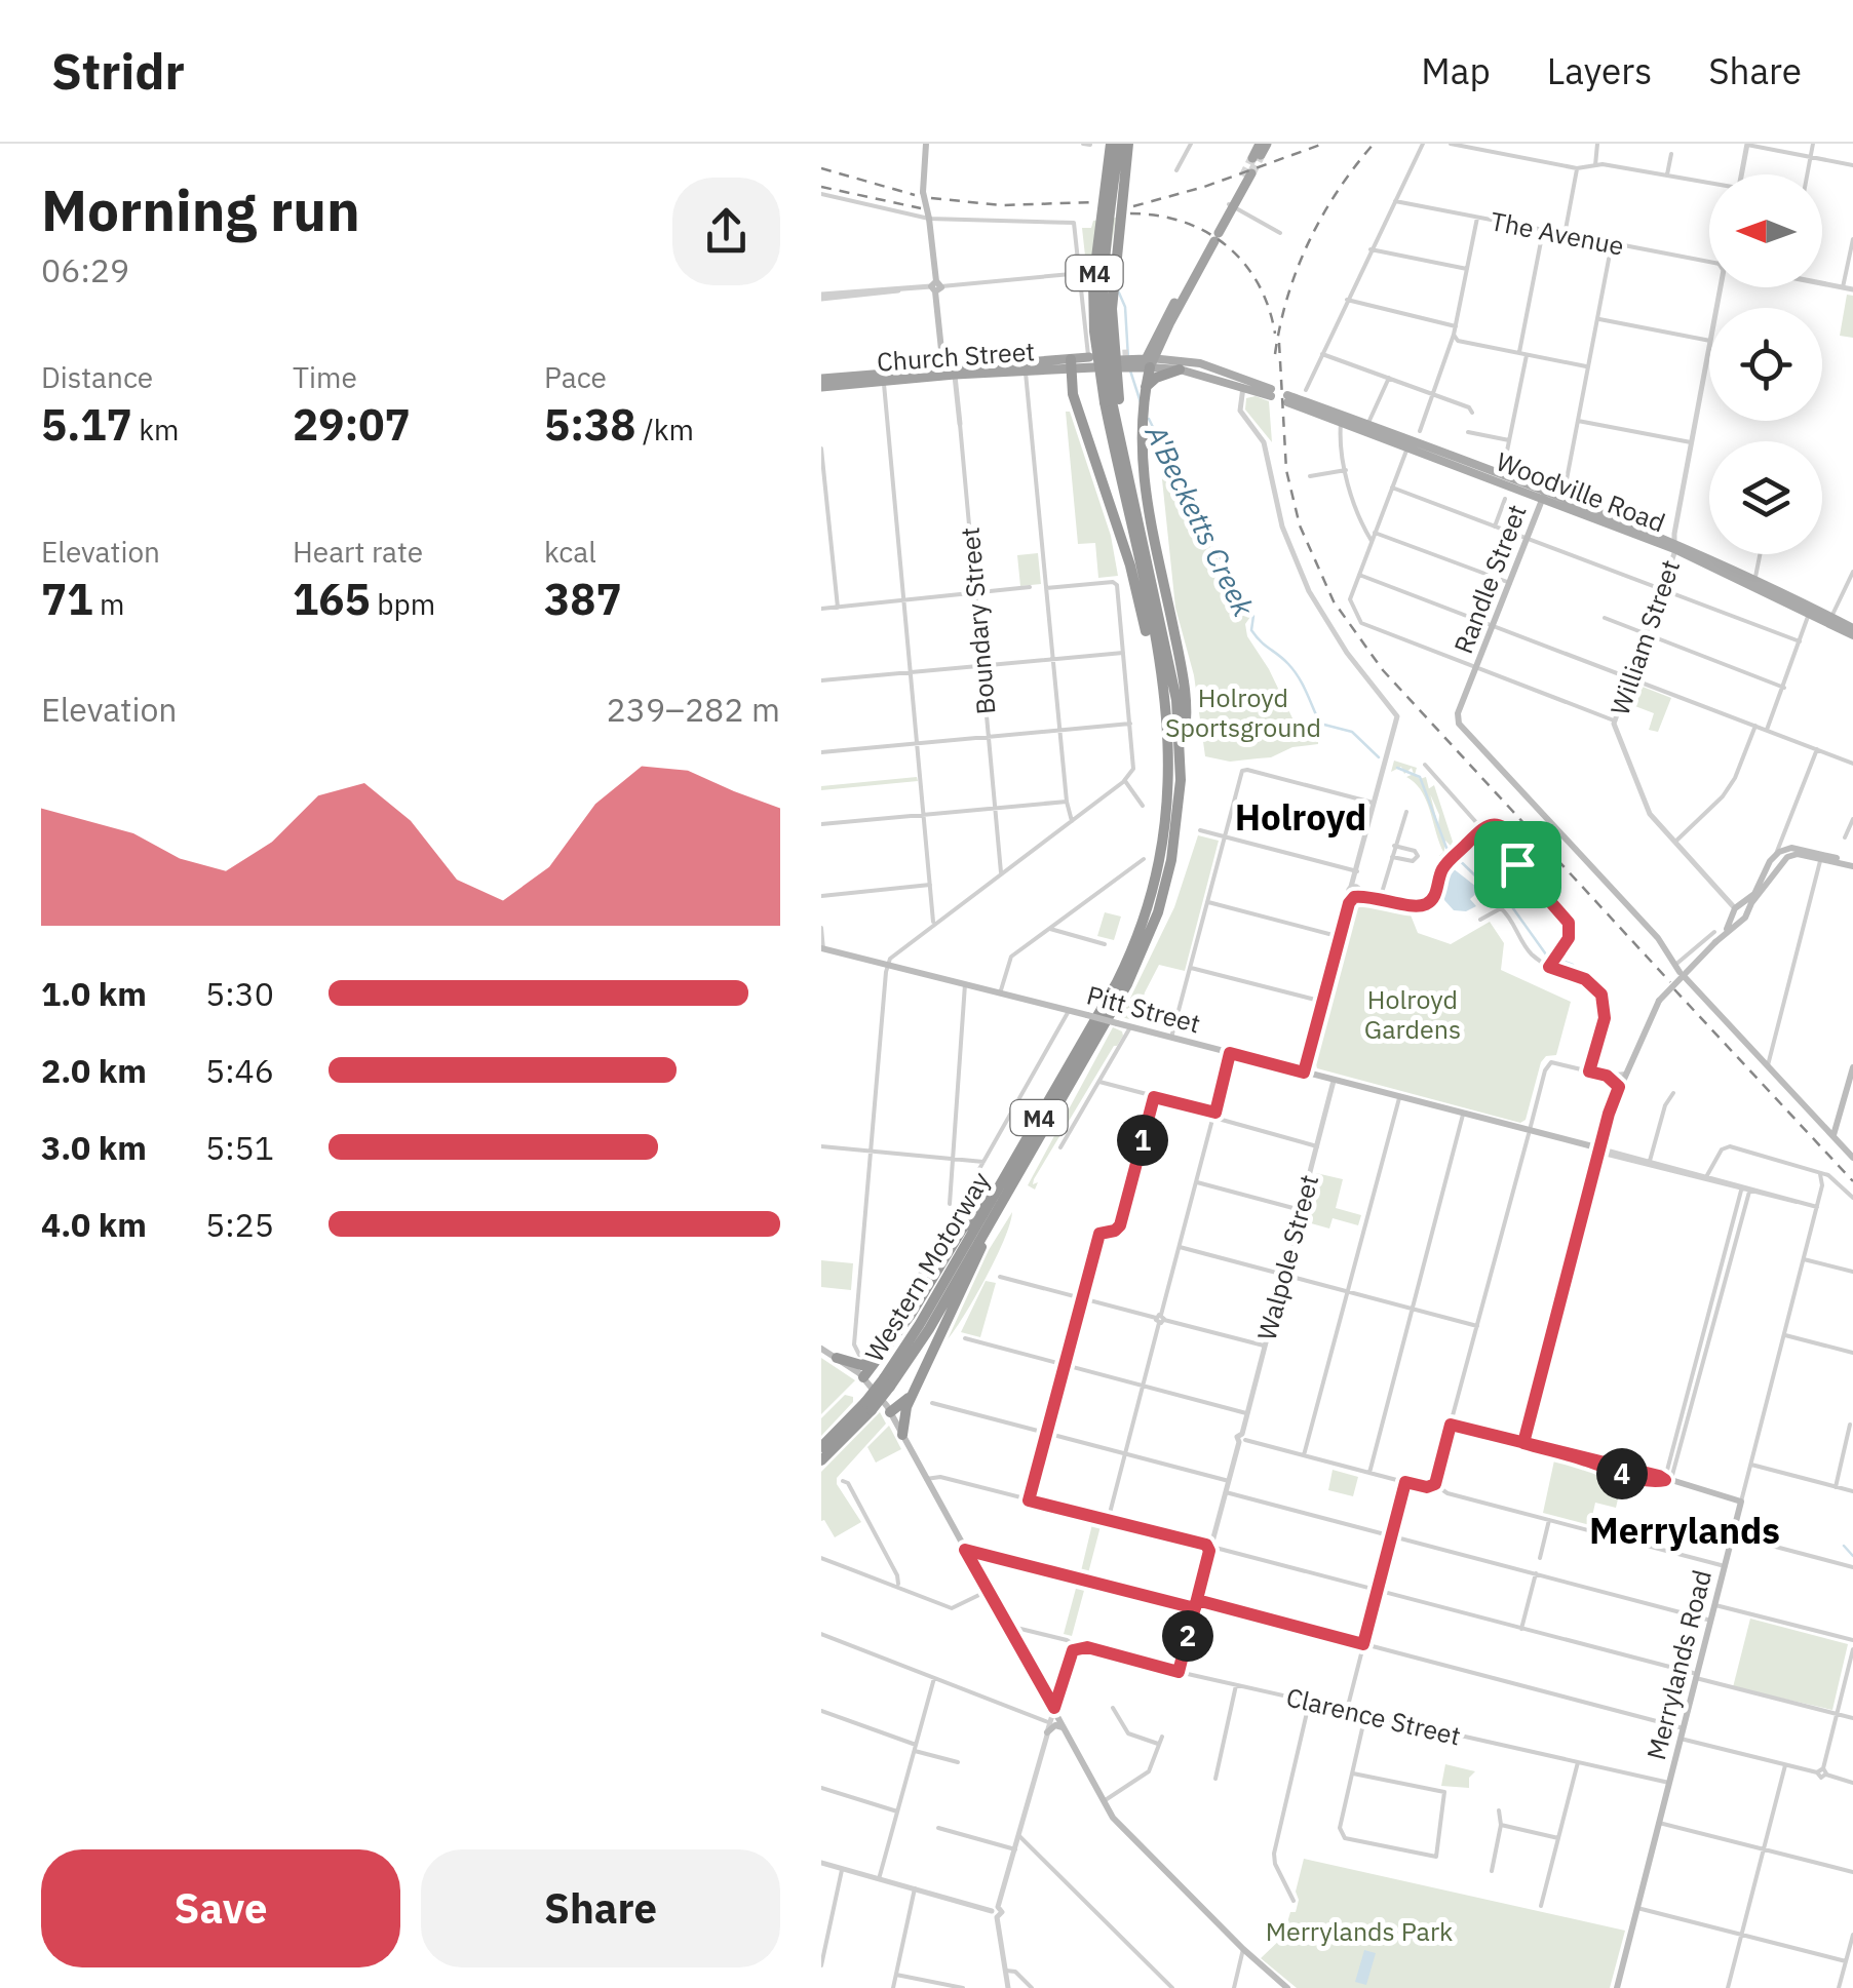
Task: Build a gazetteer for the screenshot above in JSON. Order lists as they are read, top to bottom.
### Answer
{
  "streets": {
    "highway": ["M4", "Church Street", "Western Motorway"],
    "main road": [
      "Woodville Road",
      "Randle Street",
      "Pitt Street",
      "Merrylands Road"
    ],
    "street": [
      "The Avenue",
      "Boundary Street",
      "William Street",
      "Walpole Street",
      "Clarence Street"
    ]
  },
  "crossings": [
    ["M4", "Western Motorway"],
    ["Church Street", "Boundary Street"],
    ["Woodville Road", "Randle Street"],
    ["Woodville Road", "William Street"],
    ["Pitt Street", "Walpole Street"],
    ["Pitt Street", "Merrylands Road"],
    ["Walpole Street", "Clarence Street"],
    ["Merrylands Road", "Clarence Street"]
  ],
  "districts": ["Holroyd", "Merrylands"],
  "water": ["A'Becketts Creek"],
  "parks": ["Holroyd Sportsground", "Holroyd Gardens", "Merrylands Park"],
  "north": "left",
  "page": {
    "header": "Stridr",
    "nav": ["Map", "Layers", "Share"],
    "heading": ["Morning run", "06:29"],
    "stats": [
      ["Distance", "5.17 km"],
      ["Time", "29:07"],
      ["Pace", "5:38 /km"],
      ["Elevation", "71 m"],
      ["Heart rate", "165 bpm"],
      ["kcal", "387"]
    ],
    "chart": ["Elevation", "239–282 m"],
    "list": [
      {
        "name": "1.0 km",
        "note": "5:30"
      },
      {
        "name": "2.0 km",
        "note": "5:46"
      },
      {
        "name": "3.0 km",
        "note": "5:51"
      },
      {
        "name": "4.0 km",
        "note": "5:25"
      }
    ],
    "pins": ["1", "4", "2"],
    "buttons": ["Save", "Share"]
  }
}
